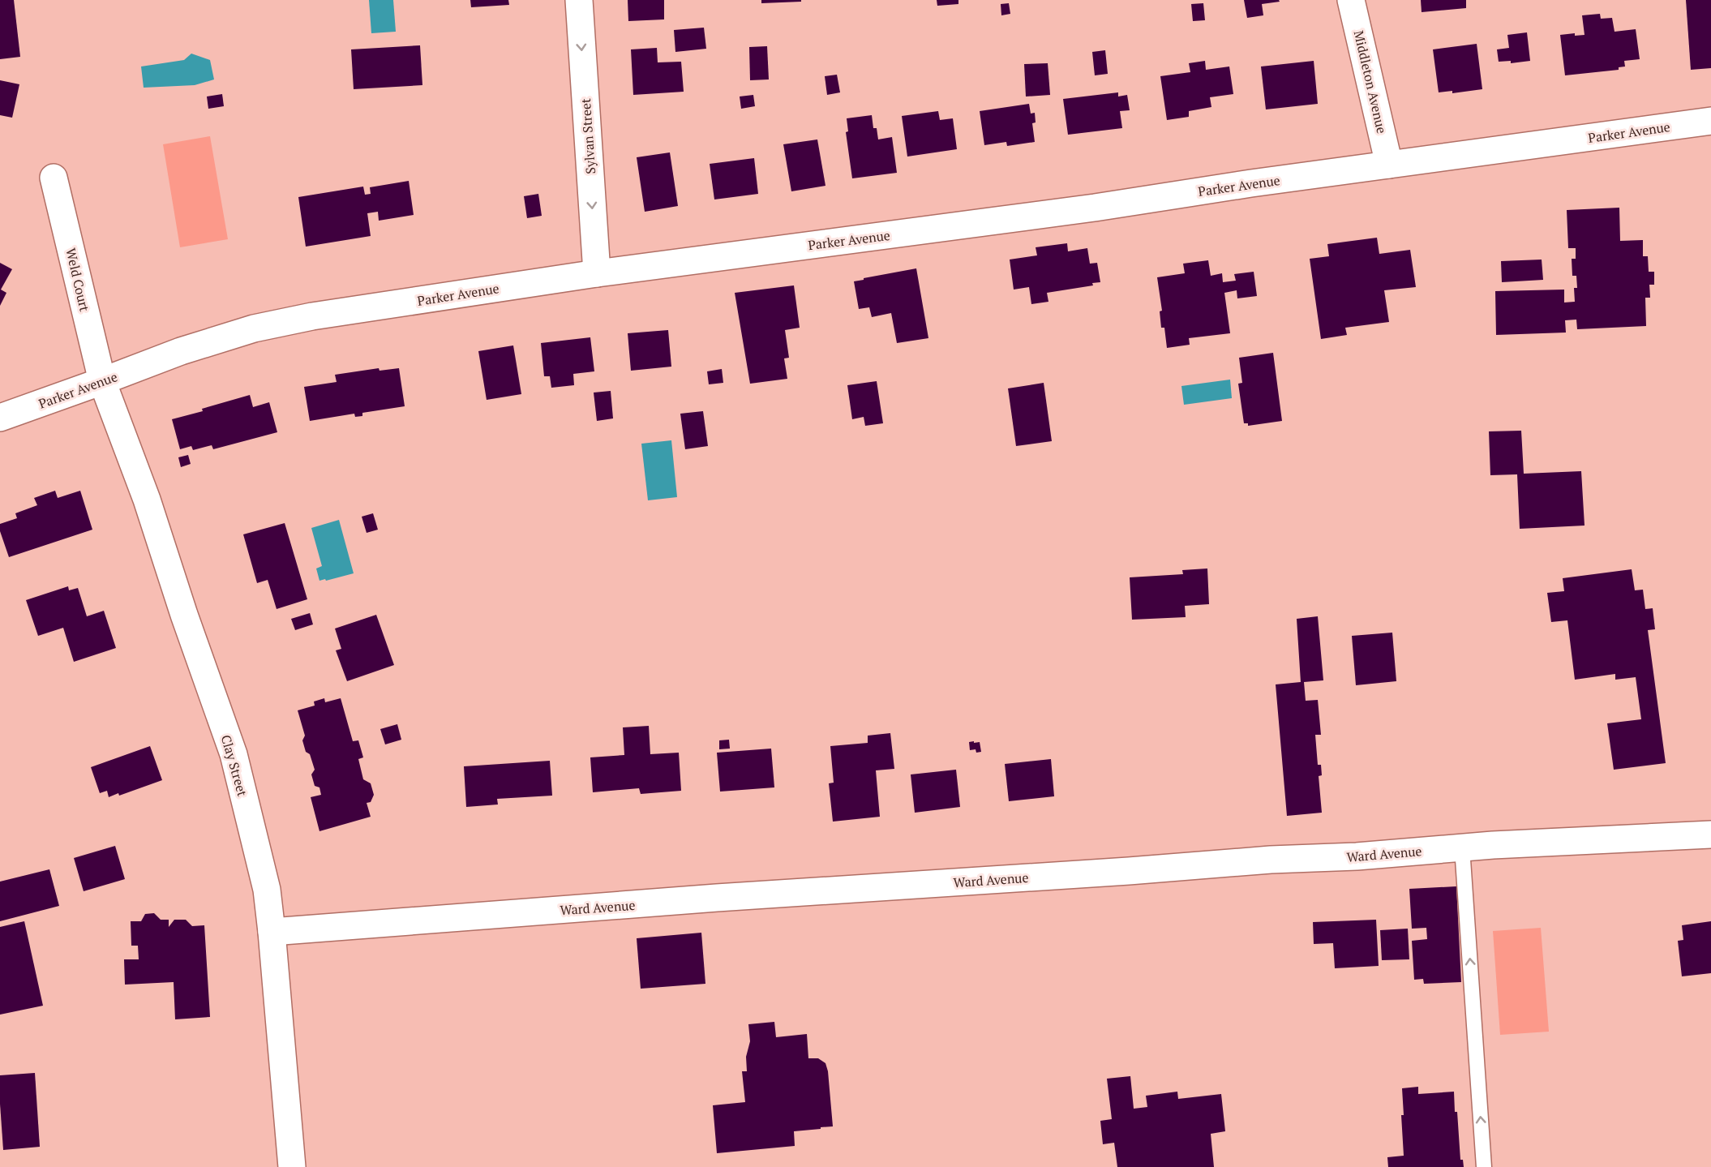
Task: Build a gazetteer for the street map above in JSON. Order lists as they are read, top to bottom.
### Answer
{
  "streets": {
    "street": [
      "Middleton Avenue",
      "Parker Avenue",
      "Sylvan Street",
      "Weld Court",
      "Clay Street",
      "Ward Avenue"
    ]
  },
  "crossings": [
    ["Middleton Avenue", "Parker Avenue"],
    ["Parker Avenue", "Sylvan Street"],
    ["Parker Avenue", "Weld Court"],
    ["Parker Avenue", "Clay Street"],
    ["Weld Court", "Clay Street"],
    ["Clay Street", "Ward Avenue"]
  ],
  "one_way": ["Sylvan Street"]
}
